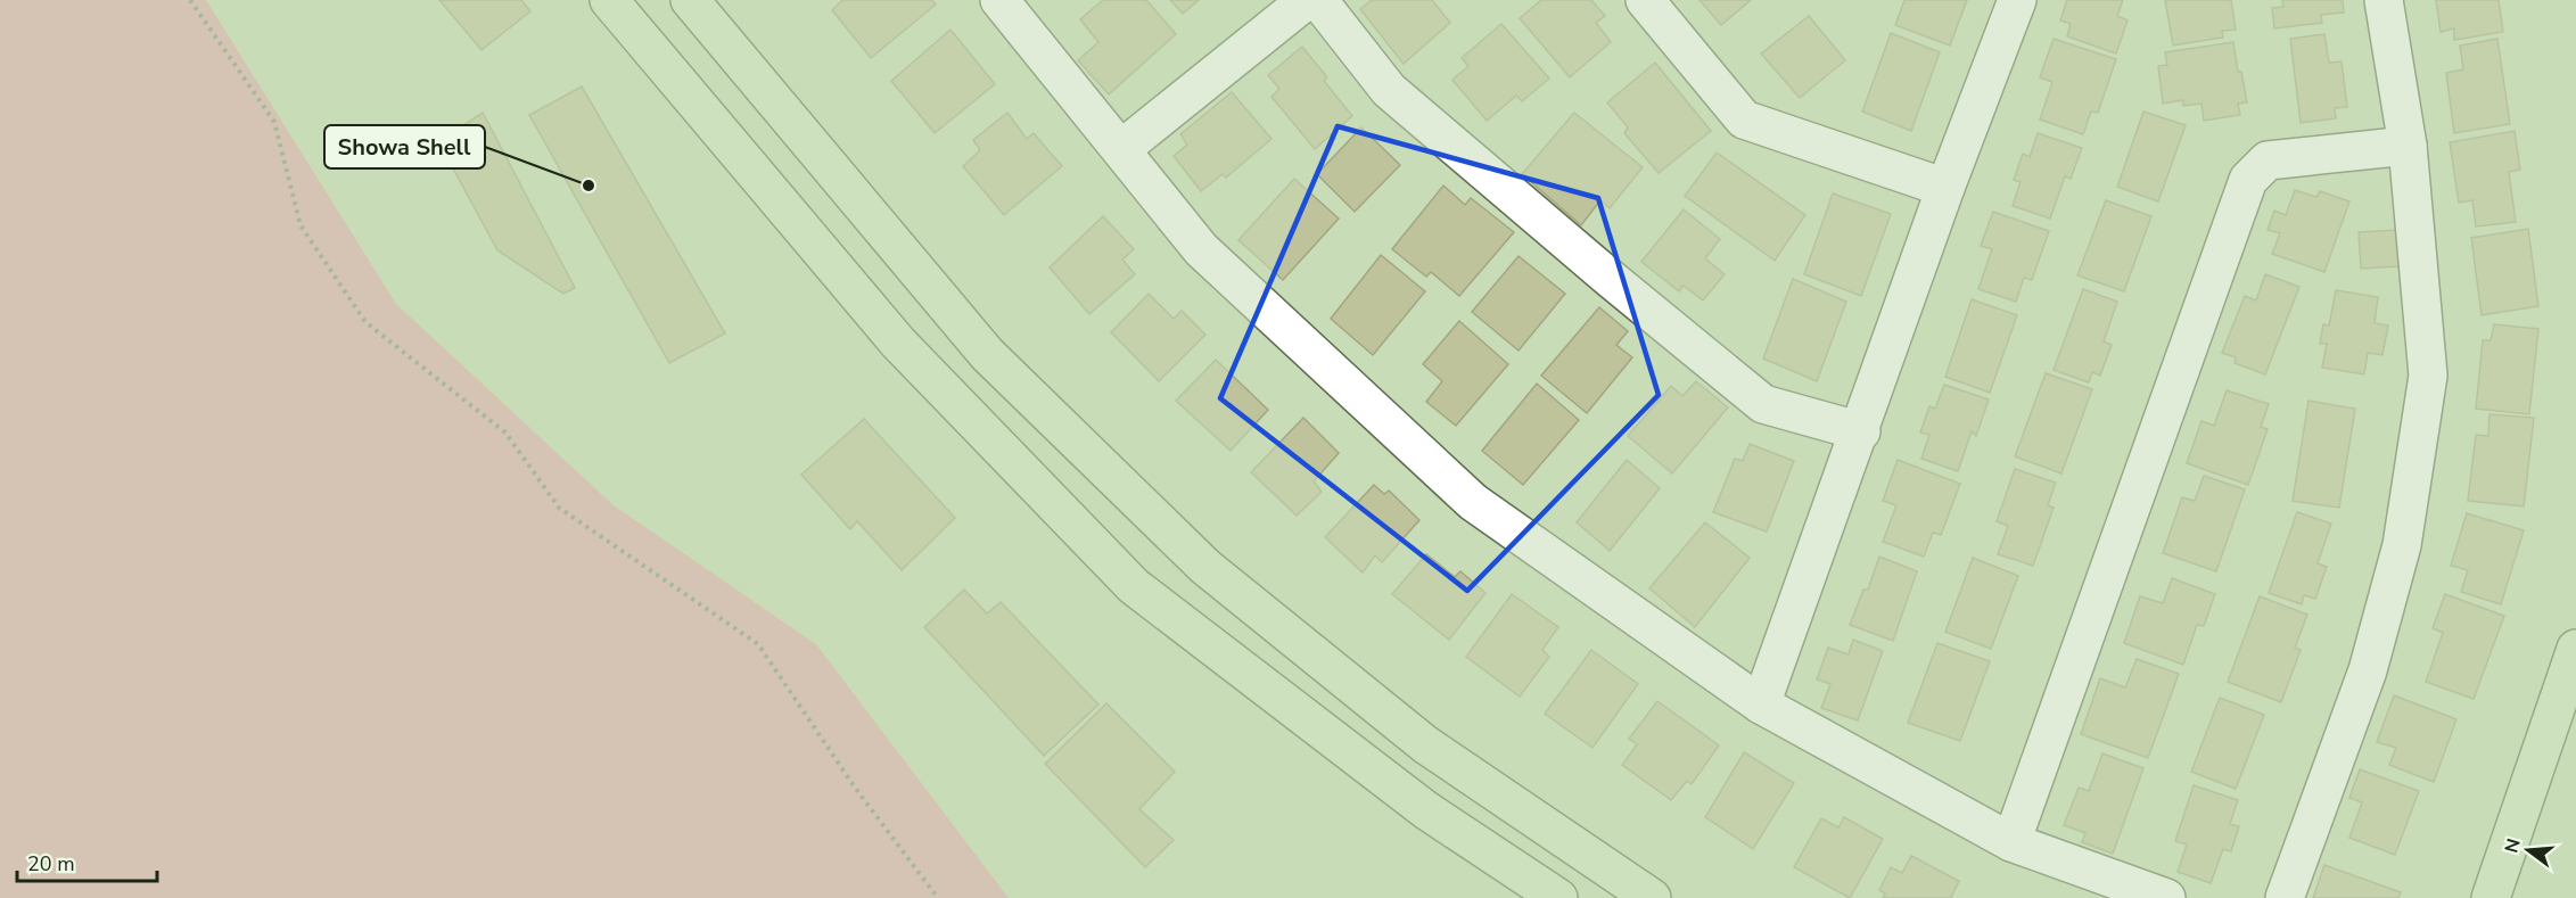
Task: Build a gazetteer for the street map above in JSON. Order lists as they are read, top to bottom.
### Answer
{
  "places": ["Showa Shell"],
  "scale_bar": "20 m",
  "north": "left"
}
